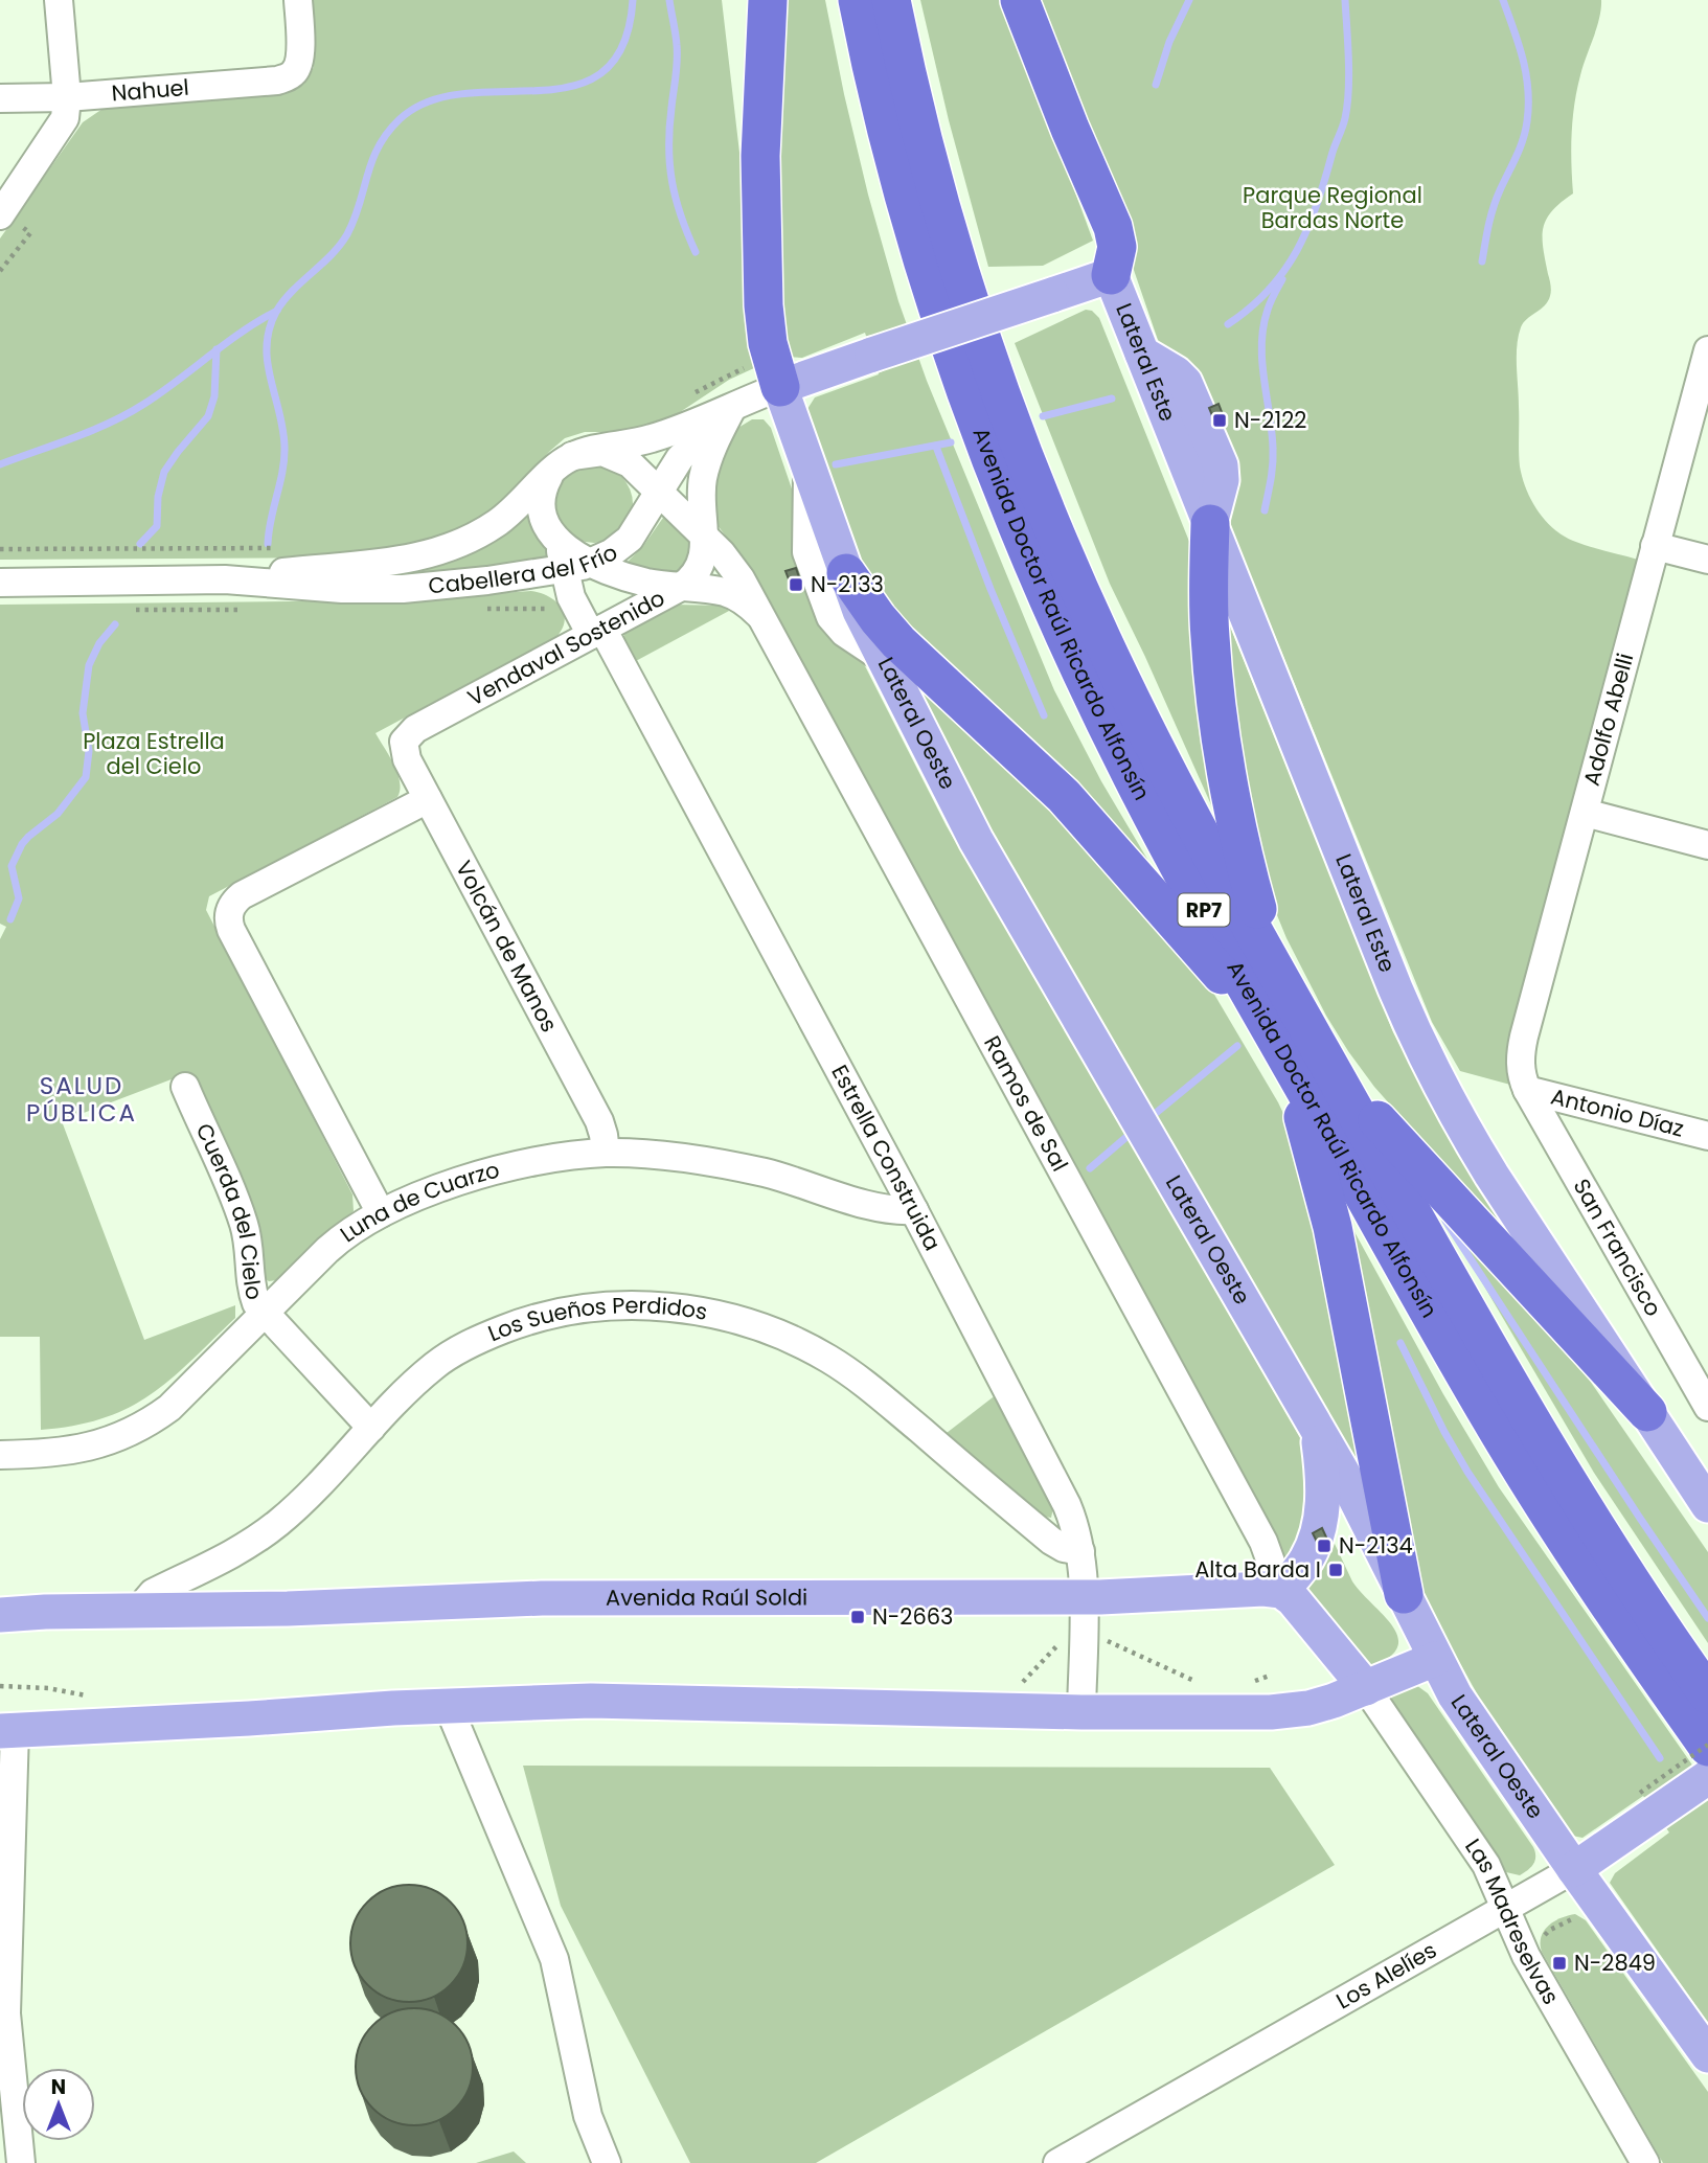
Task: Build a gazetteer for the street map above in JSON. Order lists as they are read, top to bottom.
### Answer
{
  "streets": {
    "highway": ["Avenida Doctor Raúl Ricardo Alfonsín", "RP7"],
    "main road": [
      "Lateral Este",
      "Cabellera del Frío",
      "Lateral Oeste",
      "Avenida Raúl Soldi",
      "Los Alelíes"
    ],
    "street": [
      "Nahuel",
      "Vendaval Sostenido",
      "Adolfo Abelli",
      "Volcán de Manos",
      "Ramos de Sal",
      "Antonio Díaz",
      "Estrella Construida",
      "Luna de Cuarzo",
      "Cuerda del Cielo",
      "San Francisco",
      "Los Sueños Perdidos",
      "Las Madreselvas"
    ]
  },
  "crossings": [
    ["Lateral Este", "Cabellera del Frío"],
    ["Cabellera del Frío", "Vendaval Sostenido"],
    ["Cabellera del Frío", "Lateral Oeste"],
    ["Cabellera del Frío", "Ramos de Sal"],
    ["Cabellera del Frío", "Estrella Construida"],
    ["Vendaval Sostenido", "Lateral Oeste"],
    ["Vendaval Sostenido", "Volcán de Manos"],
    ["Vendaval Sostenido", "Ramos de Sal"],
    ["Vendaval Sostenido", "Estrella Construida"],
    ["Adolfo Abelli", "Antonio Díaz"],
    ["Adolfo Abelli", "San Francisco"],
    ["Lateral Oeste", "Los Alelíes"],
    ["Volcán de Manos", "Luna de Cuarzo"],
    ["Ramos de Sal", "Estrella Construida"],
    ["Ramos de Sal", "Avenida Raúl Soldi"],
    ["Antonio Díaz", "San Francisco"],
    ["Estrella Construida", "Luna de Cuarzo"],
    ["Estrella Construida", "Los Sueños Perdidos"],
    ["Estrella Construida", "Avenida Raúl Soldi"],
    ["Luna de Cuarzo", "Cuerda del Cielo"],
    ["Cuerda del Cielo", "Los Sueños Perdidos"],
    ["Los Sueños Perdidos", "Avenida Raúl Soldi"],
    ["Las Madreselvas", "Los Alelíes"]
  ],
  "districts": ["SALUD PÚBLICA"],
  "parks": ["Parque Regional Bardas Norte", "Plaza Estrella del Cielo"],
  "places": {
    "transit": [
      "N-2122",
      "N-2133",
      "N-2134",
      "Alta Barda I",
      "N-2663",
      "N-2849"
    ]
  },
  "north": "top"
}
